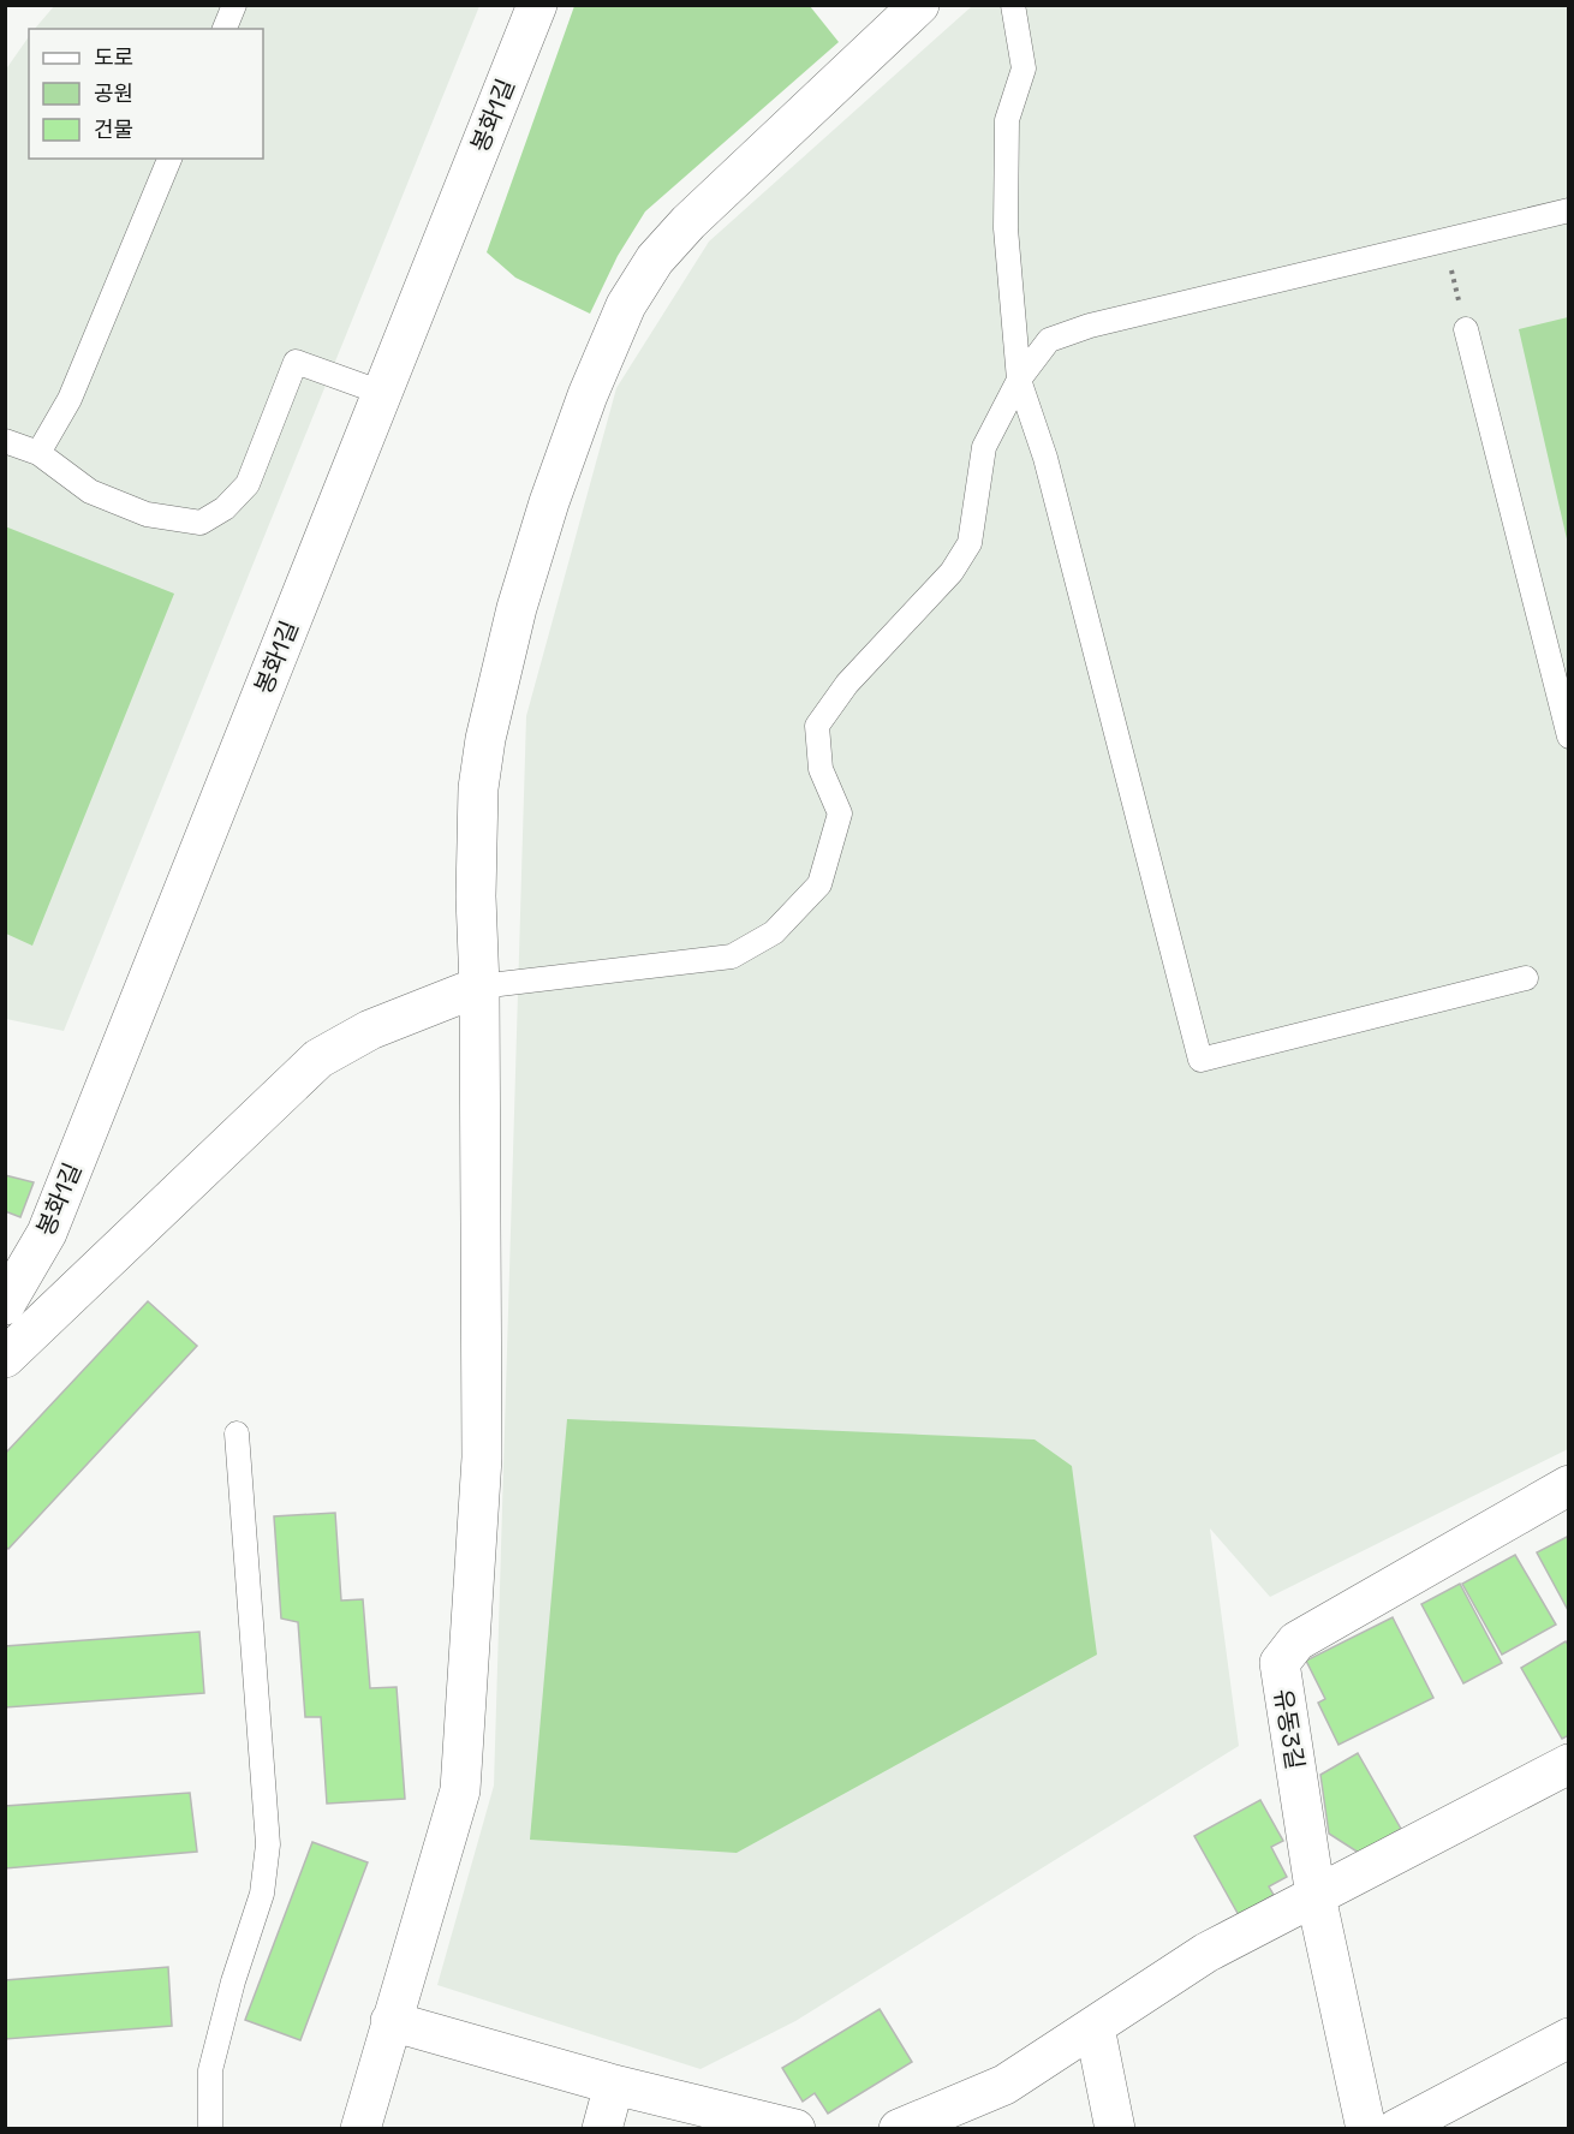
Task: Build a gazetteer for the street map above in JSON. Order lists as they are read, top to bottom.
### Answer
{
  "streets": {
    "street": ["봉화1길", "유동3길"]
  },
  "legend": ["도로", "공원", "건물"]
}
